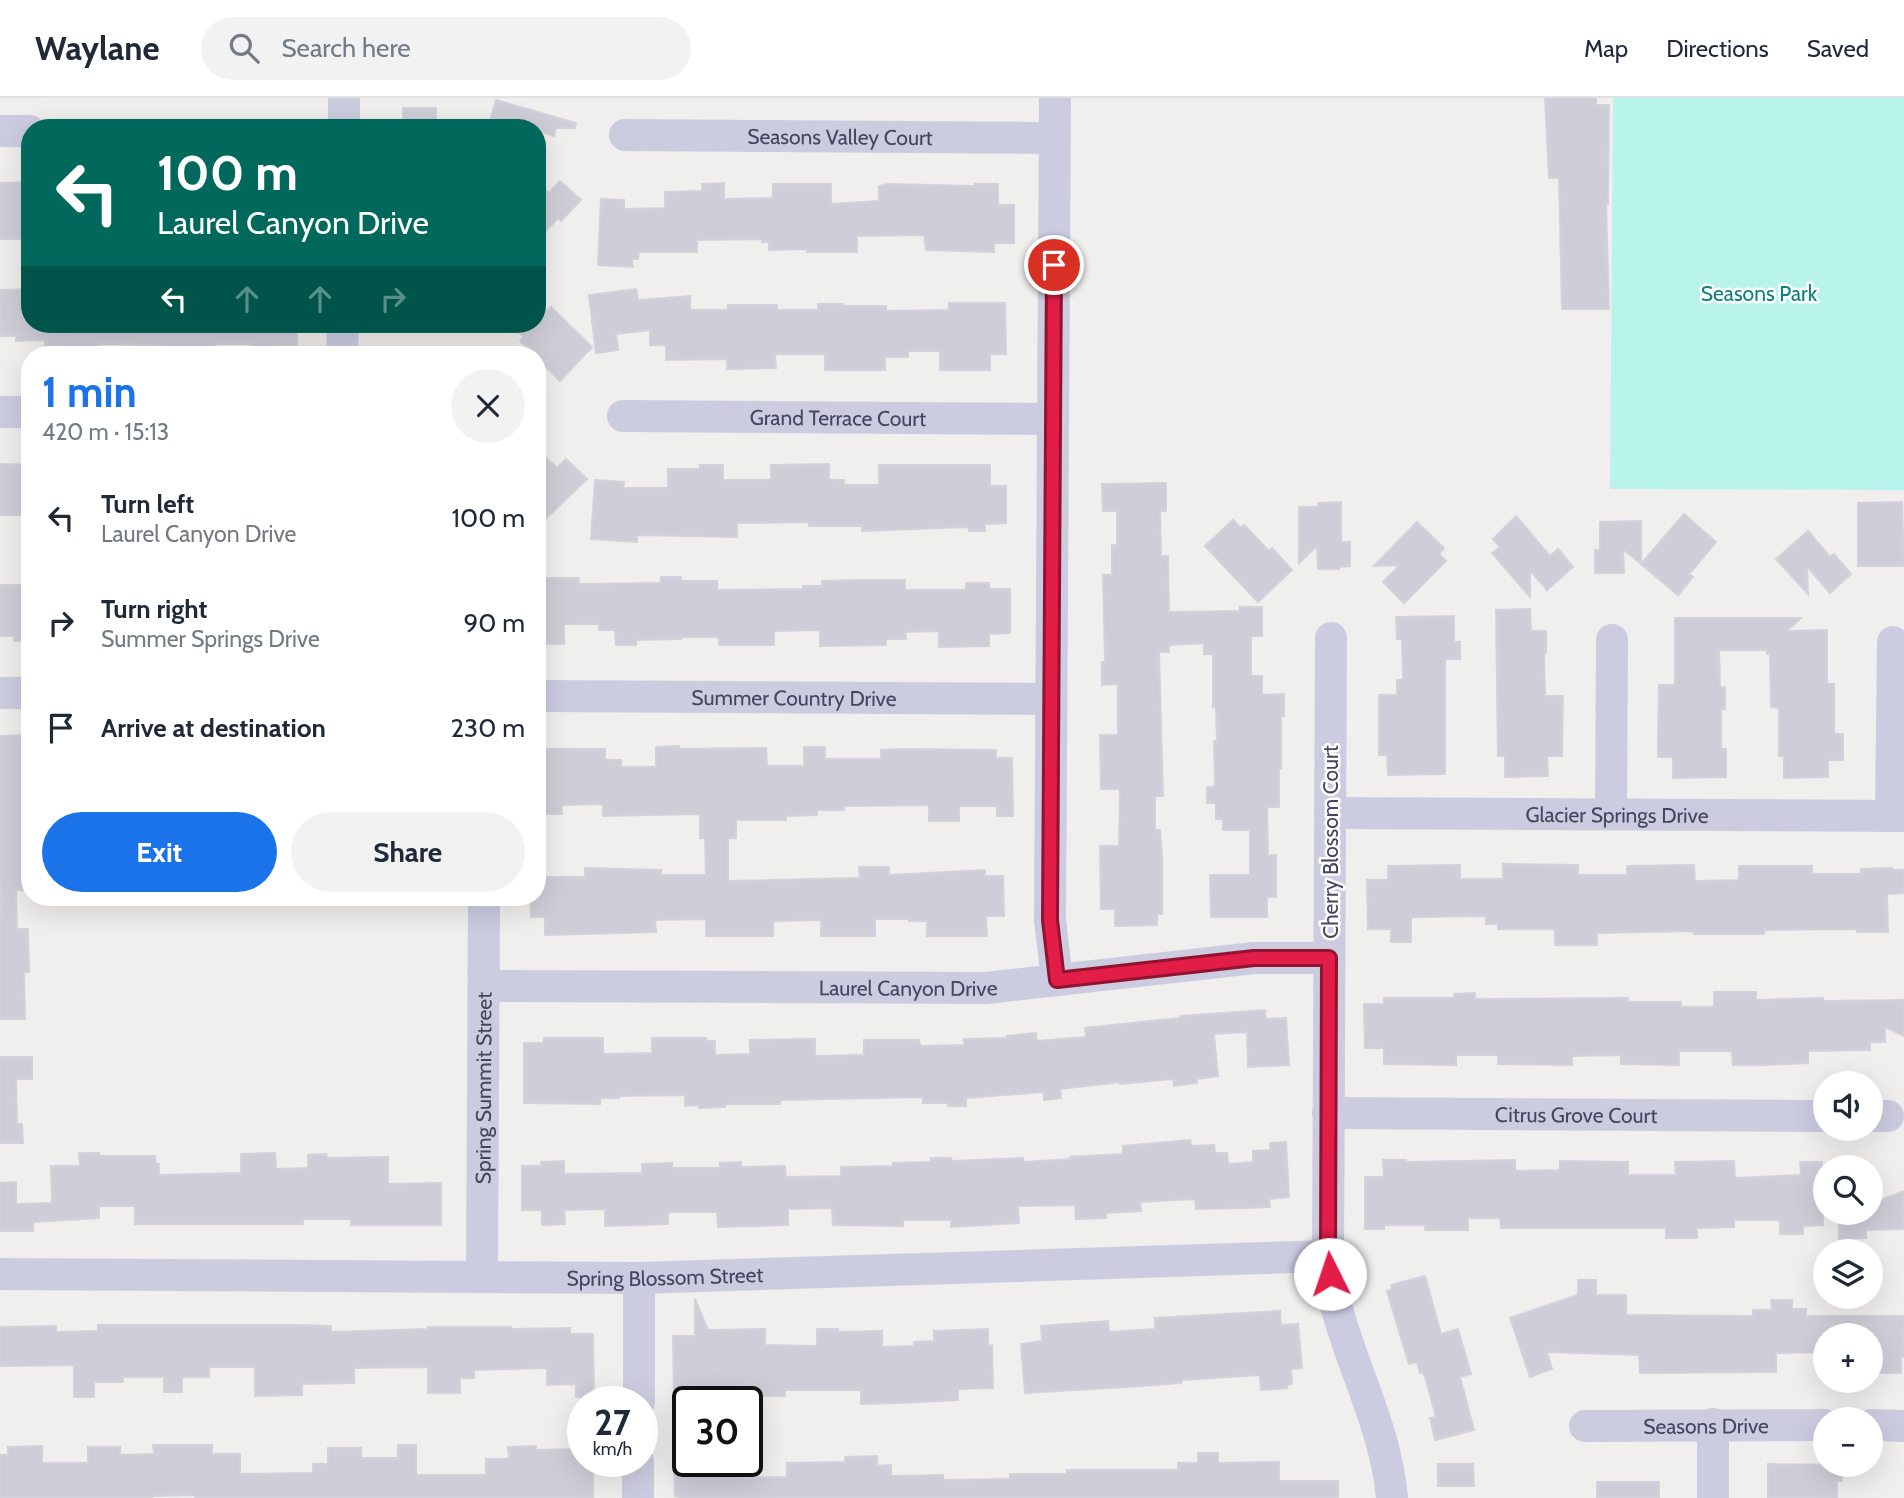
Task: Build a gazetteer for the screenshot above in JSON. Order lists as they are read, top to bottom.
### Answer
{
  "streets": {
    "street": [
      "Seasons Valley Court",
      "Grand Terrace Court",
      "Summer Country Drive",
      "Glacier Springs Drive",
      "Cherry Blossom Court",
      "Laurel Canyon Drive",
      "Spring Summit Street",
      "Citrus Grove Court",
      "Spring Blossom Street",
      "Seasons Drive"
    ]
  },
  "crossings": [
    ["Glacier Springs Drive", "Cherry Blossom Court"],
    ["Cherry Blossom Court", "Laurel Canyon Drive"],
    ["Cherry Blossom Court", "Citrus Grove Court"],
    ["Cherry Blossom Court", "Spring Blossom Street"],
    ["Laurel Canyon Drive", "Spring Summit Street"],
    ["Spring Summit Street", "Spring Blossom Street"]
  ],
  "parks": ["Seasons Park"],
  "page": {
    "header": "Waylane",
    "search": "Search here",
    "nav": ["Map", "Directions", "Saved"],
    "turn": ["100 m", "Laurel Canyon Drive"],
    "heading": ["1 min", "420 m · 15:13"],
    "list": [
      {
        "name": "Turn left",
        "note": "Laurel Canyon Drive",
        "value": "100 m"
      },
      {
        "name": "Turn right",
        "note": "Summer Springs Drive",
        "value": "90 m"
      },
      {
        "name": "Arrive at destination",
        "value": "230 m"
      }
    ],
    "buttons": ["Exit", "Share"],
    "map_buttons": ["+", "−"],
    "speed": "27 km/h",
    "limit": "30"
  }
}
